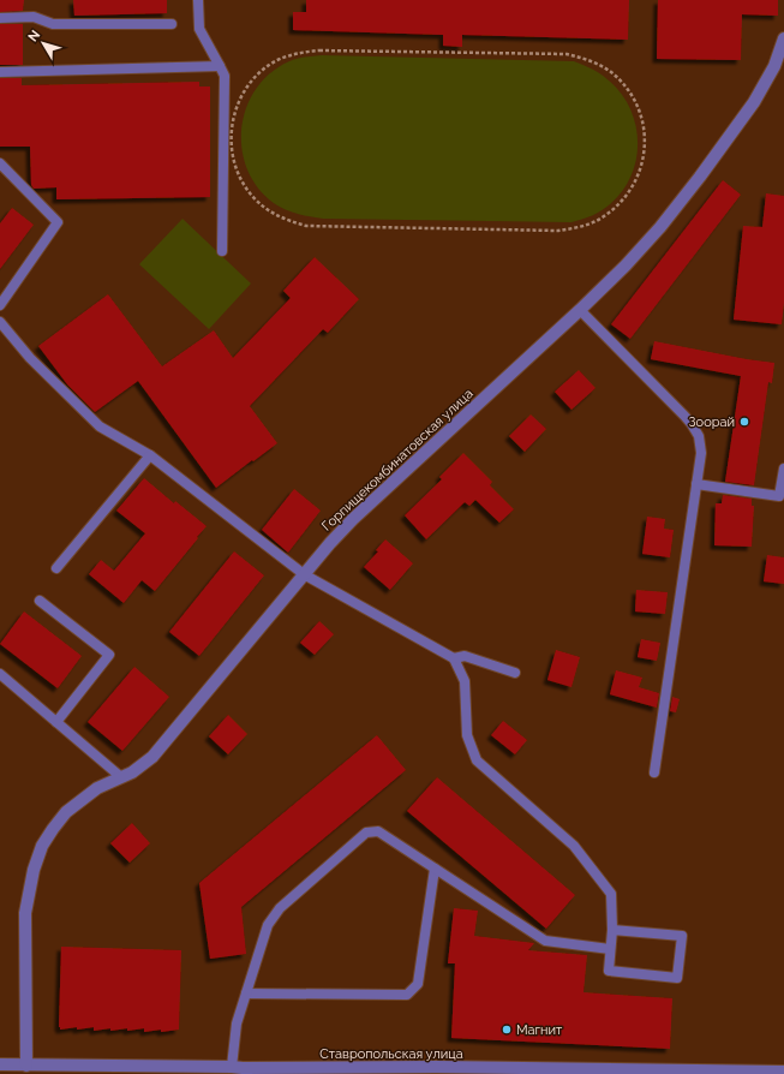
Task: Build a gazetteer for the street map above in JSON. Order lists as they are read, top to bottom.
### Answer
{
  "streets": {
    "street": ["Горпищекомбинатовская улица", "Ставропольская улица"]
  },
  "crossings": [
    ["Горпищекомбинатовская улица", "Ставропольская улица"]
  ],
  "places": ["Зоорай", "Магнит"],
  "north": "top left"
}
